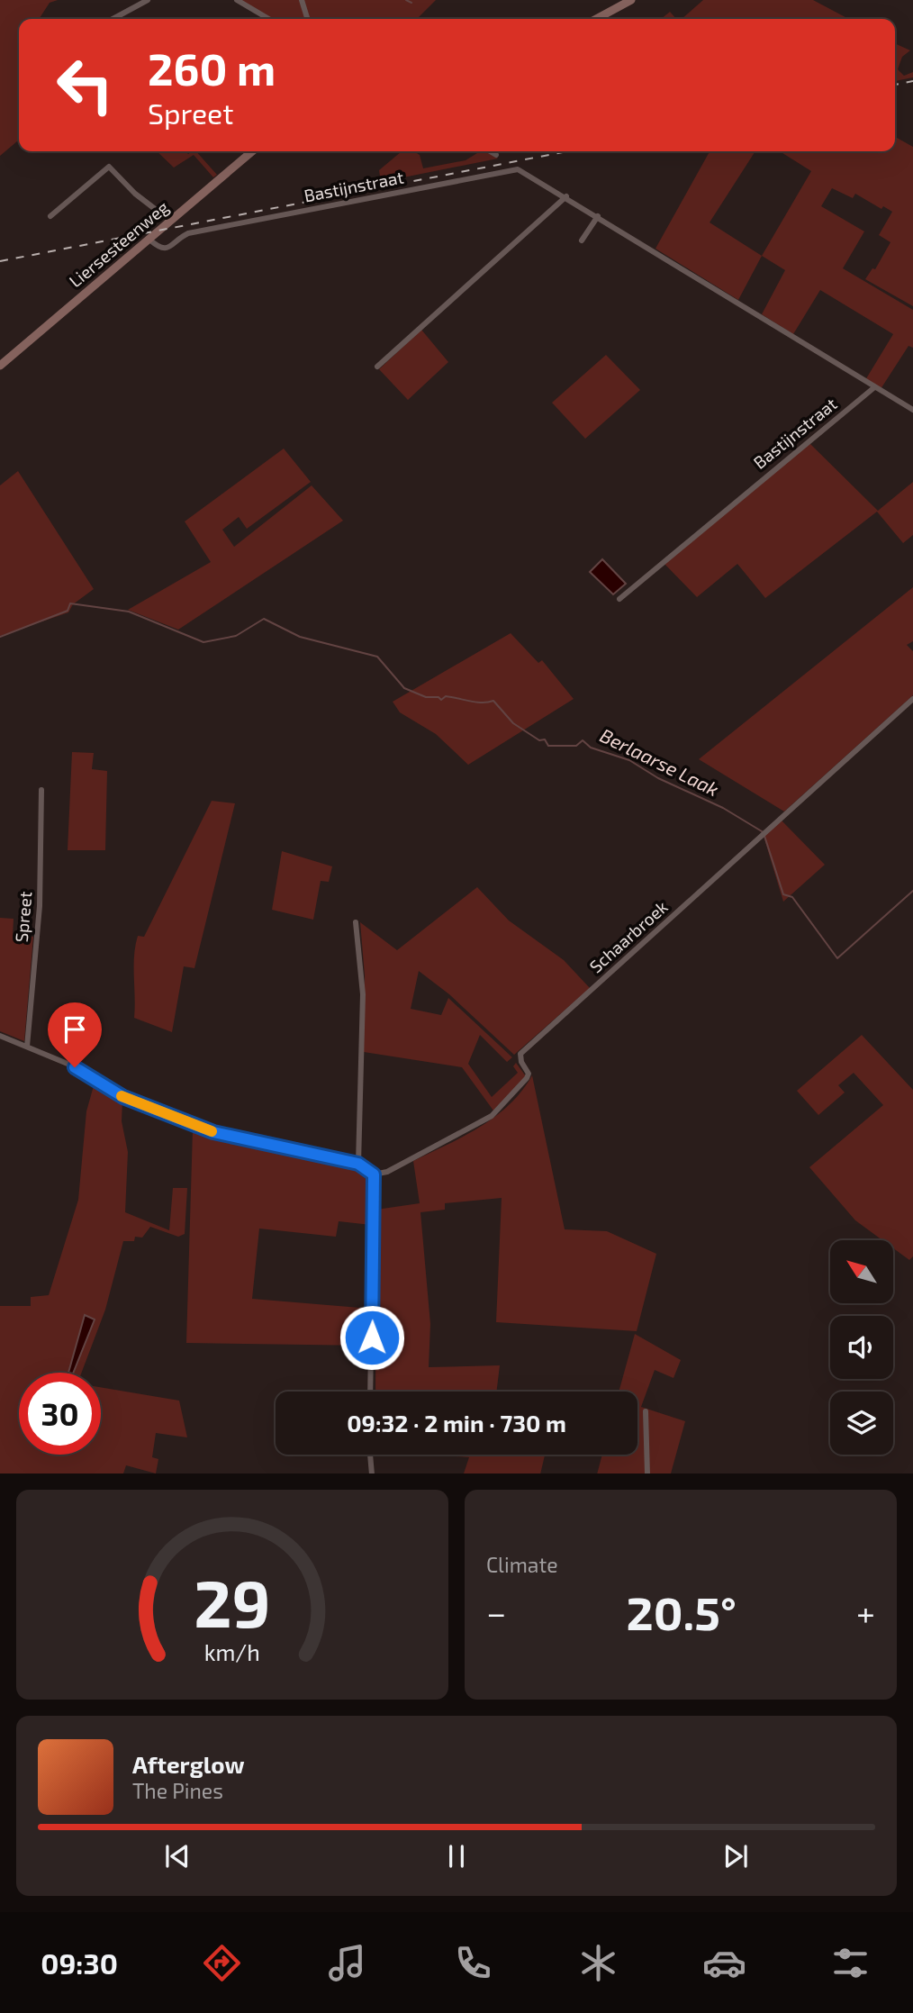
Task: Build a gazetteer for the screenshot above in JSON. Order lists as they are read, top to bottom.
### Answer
{
  "streets": {
    "street": [
      "Bastijnstraat",
      "Liersesteenweg",
      "Spreet",
      "Schaarbroek"
    ]
  },
  "crossings": [
    ["Bastijnstraat", "Liersesteenweg"]
  ],
  "water": ["Berlaarse Laak"],
  "north": "top left",
  "page": {
    "turn": ["260 m", "Spreet"],
    "limit": "30",
    "trip": "09:32 · 2 min · 730 m",
    "tile": "Climate",
    "heat": ["−", "20.5°", "+"],
    "song": ["Afterglow", "The Pines"],
    "tabs": "09:30",
    "gauge": ["29", "km/h"]
  }
}
